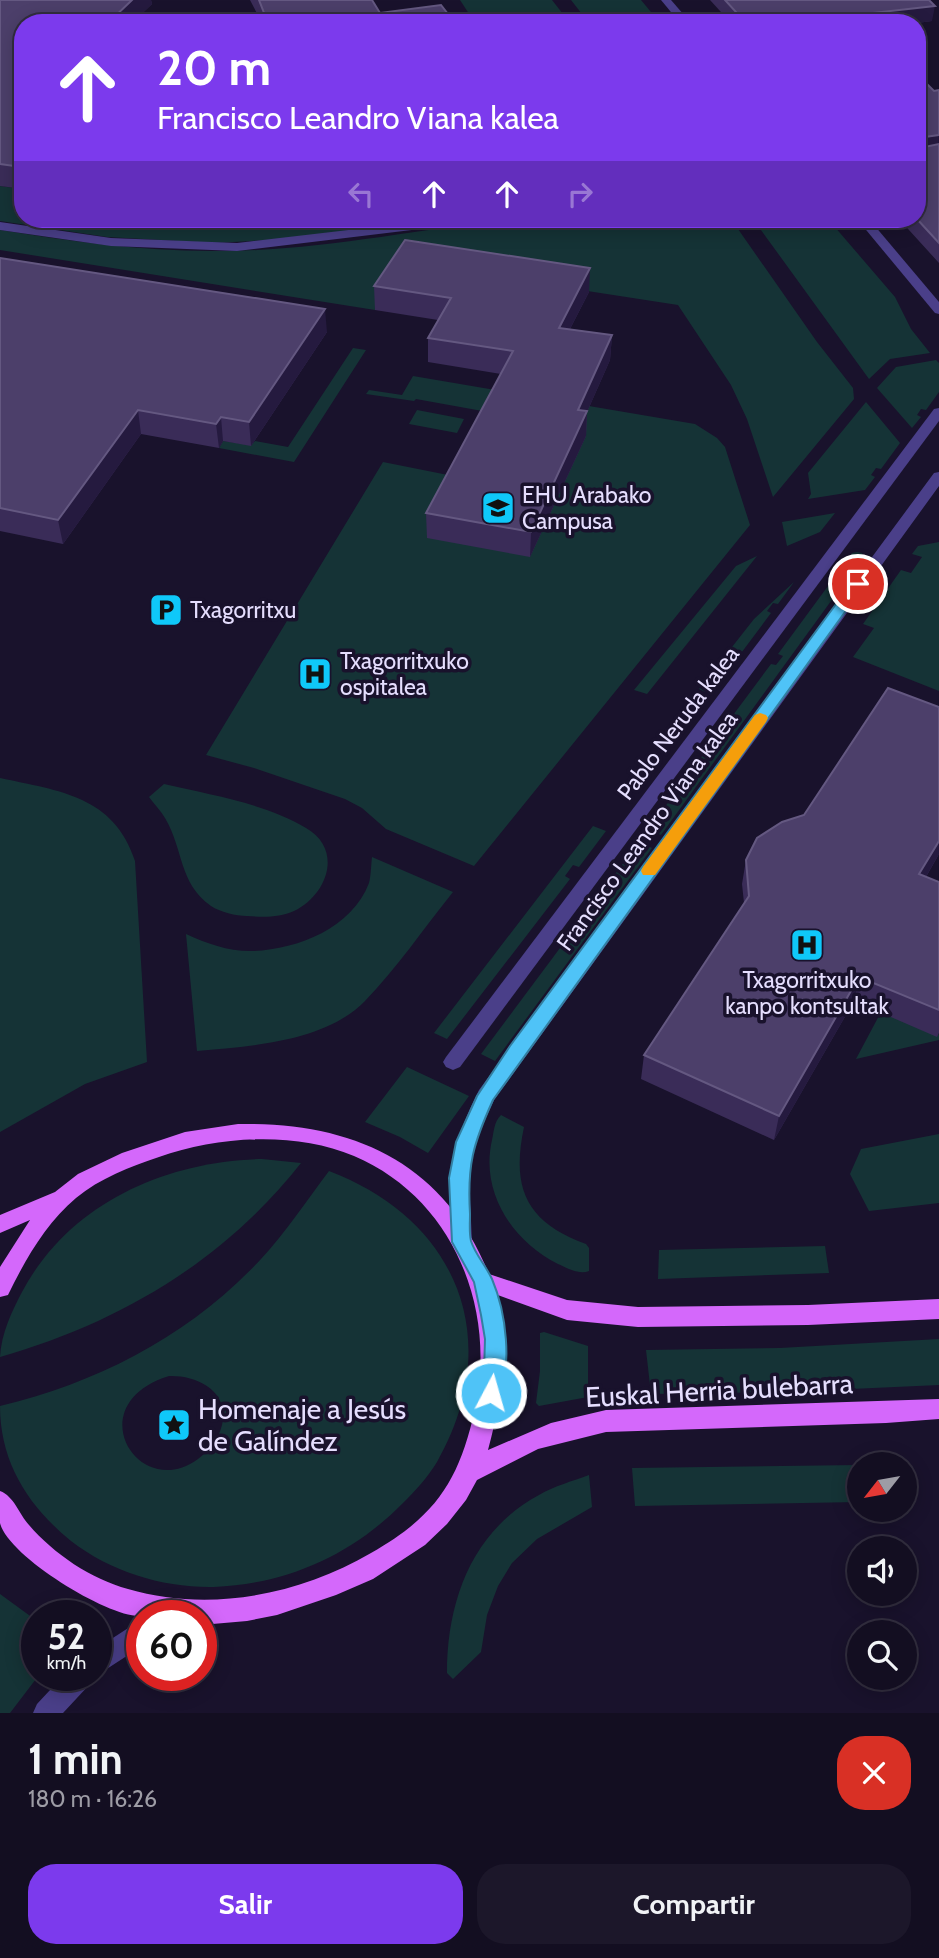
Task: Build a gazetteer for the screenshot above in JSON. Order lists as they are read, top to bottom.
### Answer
{
  "streets": {
    "main road": ["Euskal Herria bulebarra"],
    "street": ["Pablo Neruda kalea", "Francisco Leandro Viana kalea"]
  },
  "places": {
    "school or university": ["EHU Arabako Campusa"],
    "parking": ["Txagorritxu"],
    "hospital": ["Txagorritxuko ospitalea", "Txagorritxuko kanpo kontsultak"],
    "place": ["Homenaje a Jesús de Galíndez"]
  },
  "north": "bottom left",
  "page": {
    "turn": ["20 m", "Francisco Leandro Viana kalea"],
    "speed": "52 km/h",
    "limit": "60",
    "heading": ["1 min", "180 m · 16:26"],
    "buttons": ["Salir", "Compartir"]
  }
}
